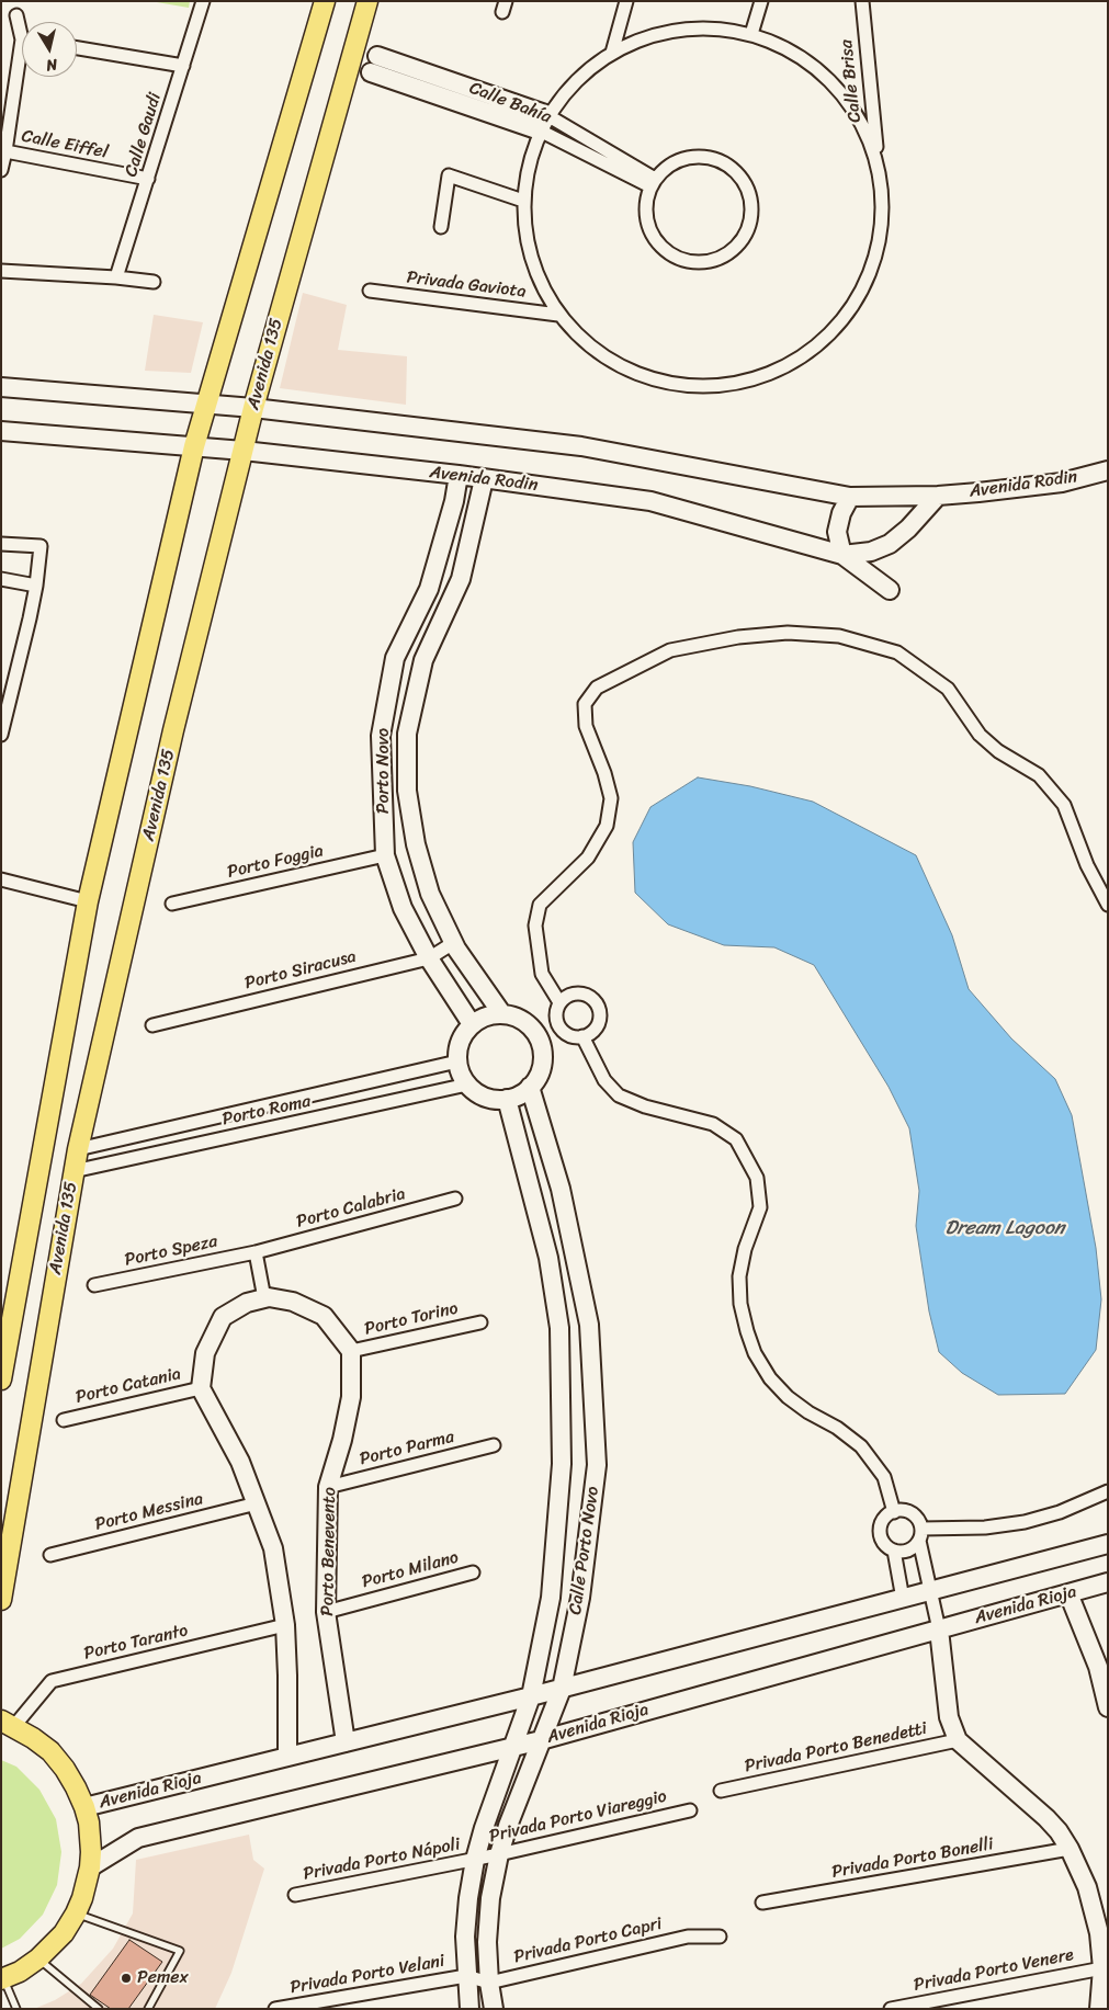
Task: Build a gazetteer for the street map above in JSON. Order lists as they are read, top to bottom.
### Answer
{
  "streets": {
    "main road": ["Avenida 135"],
    "street": [
      "Calle Brisa",
      "Calle Bahía",
      "Calle Gaudi",
      "Calle Eiffel",
      "Privada Gaviota",
      "Avenida Rodin",
      "Porto Novo",
      "Porto Foggia",
      "Porto Siracusa",
      "Porto Roma",
      "Porto Calabria",
      "Porto Speza",
      "Porto Torino",
      "Porto Catania",
      "Porto Parma",
      "Porto Messina",
      "Calle Porto Novo",
      "Porto Benevento",
      "Porto Milano",
      "Avenida Rioja",
      "Porto Taranto",
      "Privada Porto Benedetti",
      "Privada Porto Viareggio",
      "Privada Porto Bonelli",
      "Privada Porto Nápoli",
      "Privada Porto Capri",
      "Privada Porto Venere",
      "Privada Porto Velani"
    ]
  },
  "crossings": [
    ["Calle Brisa", "Calle Bahía"],
    ["Calle Brisa", "Privada Gaviota"],
    ["Calle Bahía", "Avenida 135"],
    ["Calle Gaudi", "Calle Eiffel"],
    ["Avenida 135", "Avenida Rodin"],
    ["Avenida 135", "Porto Roma"],
    ["Avenida Rodin", "Porto Novo"],
    ["Porto Novo", "Porto Foggia"],
    ["Porto Novo", "Porto Siracusa"],
    ["Porto Novo", "Porto Roma"],
    ["Porto Novo", "Calle Porto Novo"],
    ["Porto Roma", "Calle Porto Novo"],
    ["Porto Calabria", "Porto Speza"],
    ["Porto Torino", "Porto Benevento"],
    ["Porto Parma", "Porto Benevento"],
    ["Calle Porto Novo", "Avenida Rioja"],
    ["Calle Porto Novo", "Privada Porto Viareggio"],
    ["Calle Porto Novo", "Privada Porto Nápoli"],
    ["Calle Porto Novo", "Privada Porto Capri"],
    ["Calle Porto Novo", "Privada Porto Velani"],
    ["Porto Benevento", "Porto Milano"],
    ["Porto Benevento", "Avenida Rioja"],
    ["Privada Porto Viareggio", "Privada Porto Nápoli"],
    ["Privada Porto Capri", "Privada Porto Velani"]
  ],
  "water": ["Dream Lagoon"],
  "places": ["Pemex"],
  "north": "bottom"
}
